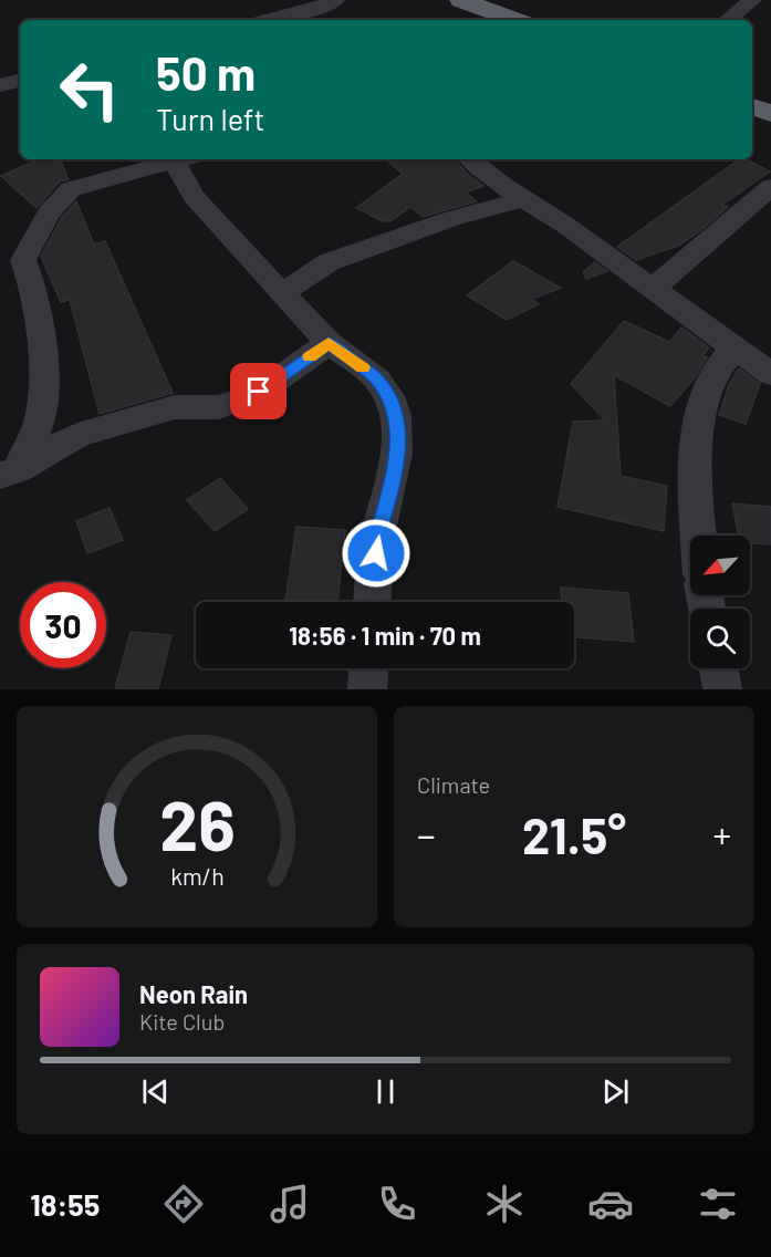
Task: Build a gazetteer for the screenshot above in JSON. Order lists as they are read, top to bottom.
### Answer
{
  "north": "bottom left",
  "page": {
    "turn": ["50 m", "Turn left"],
    "limit": "30",
    "trip": "18:56 · 1 min · 70 m",
    "tile": "Climate",
    "heat": ["−", "21.5°", "+"],
    "song": ["Neon Rain", "Kite Club"],
    "tabs": "18:55",
    "gauge": ["26", "km/h"]
  }
}
